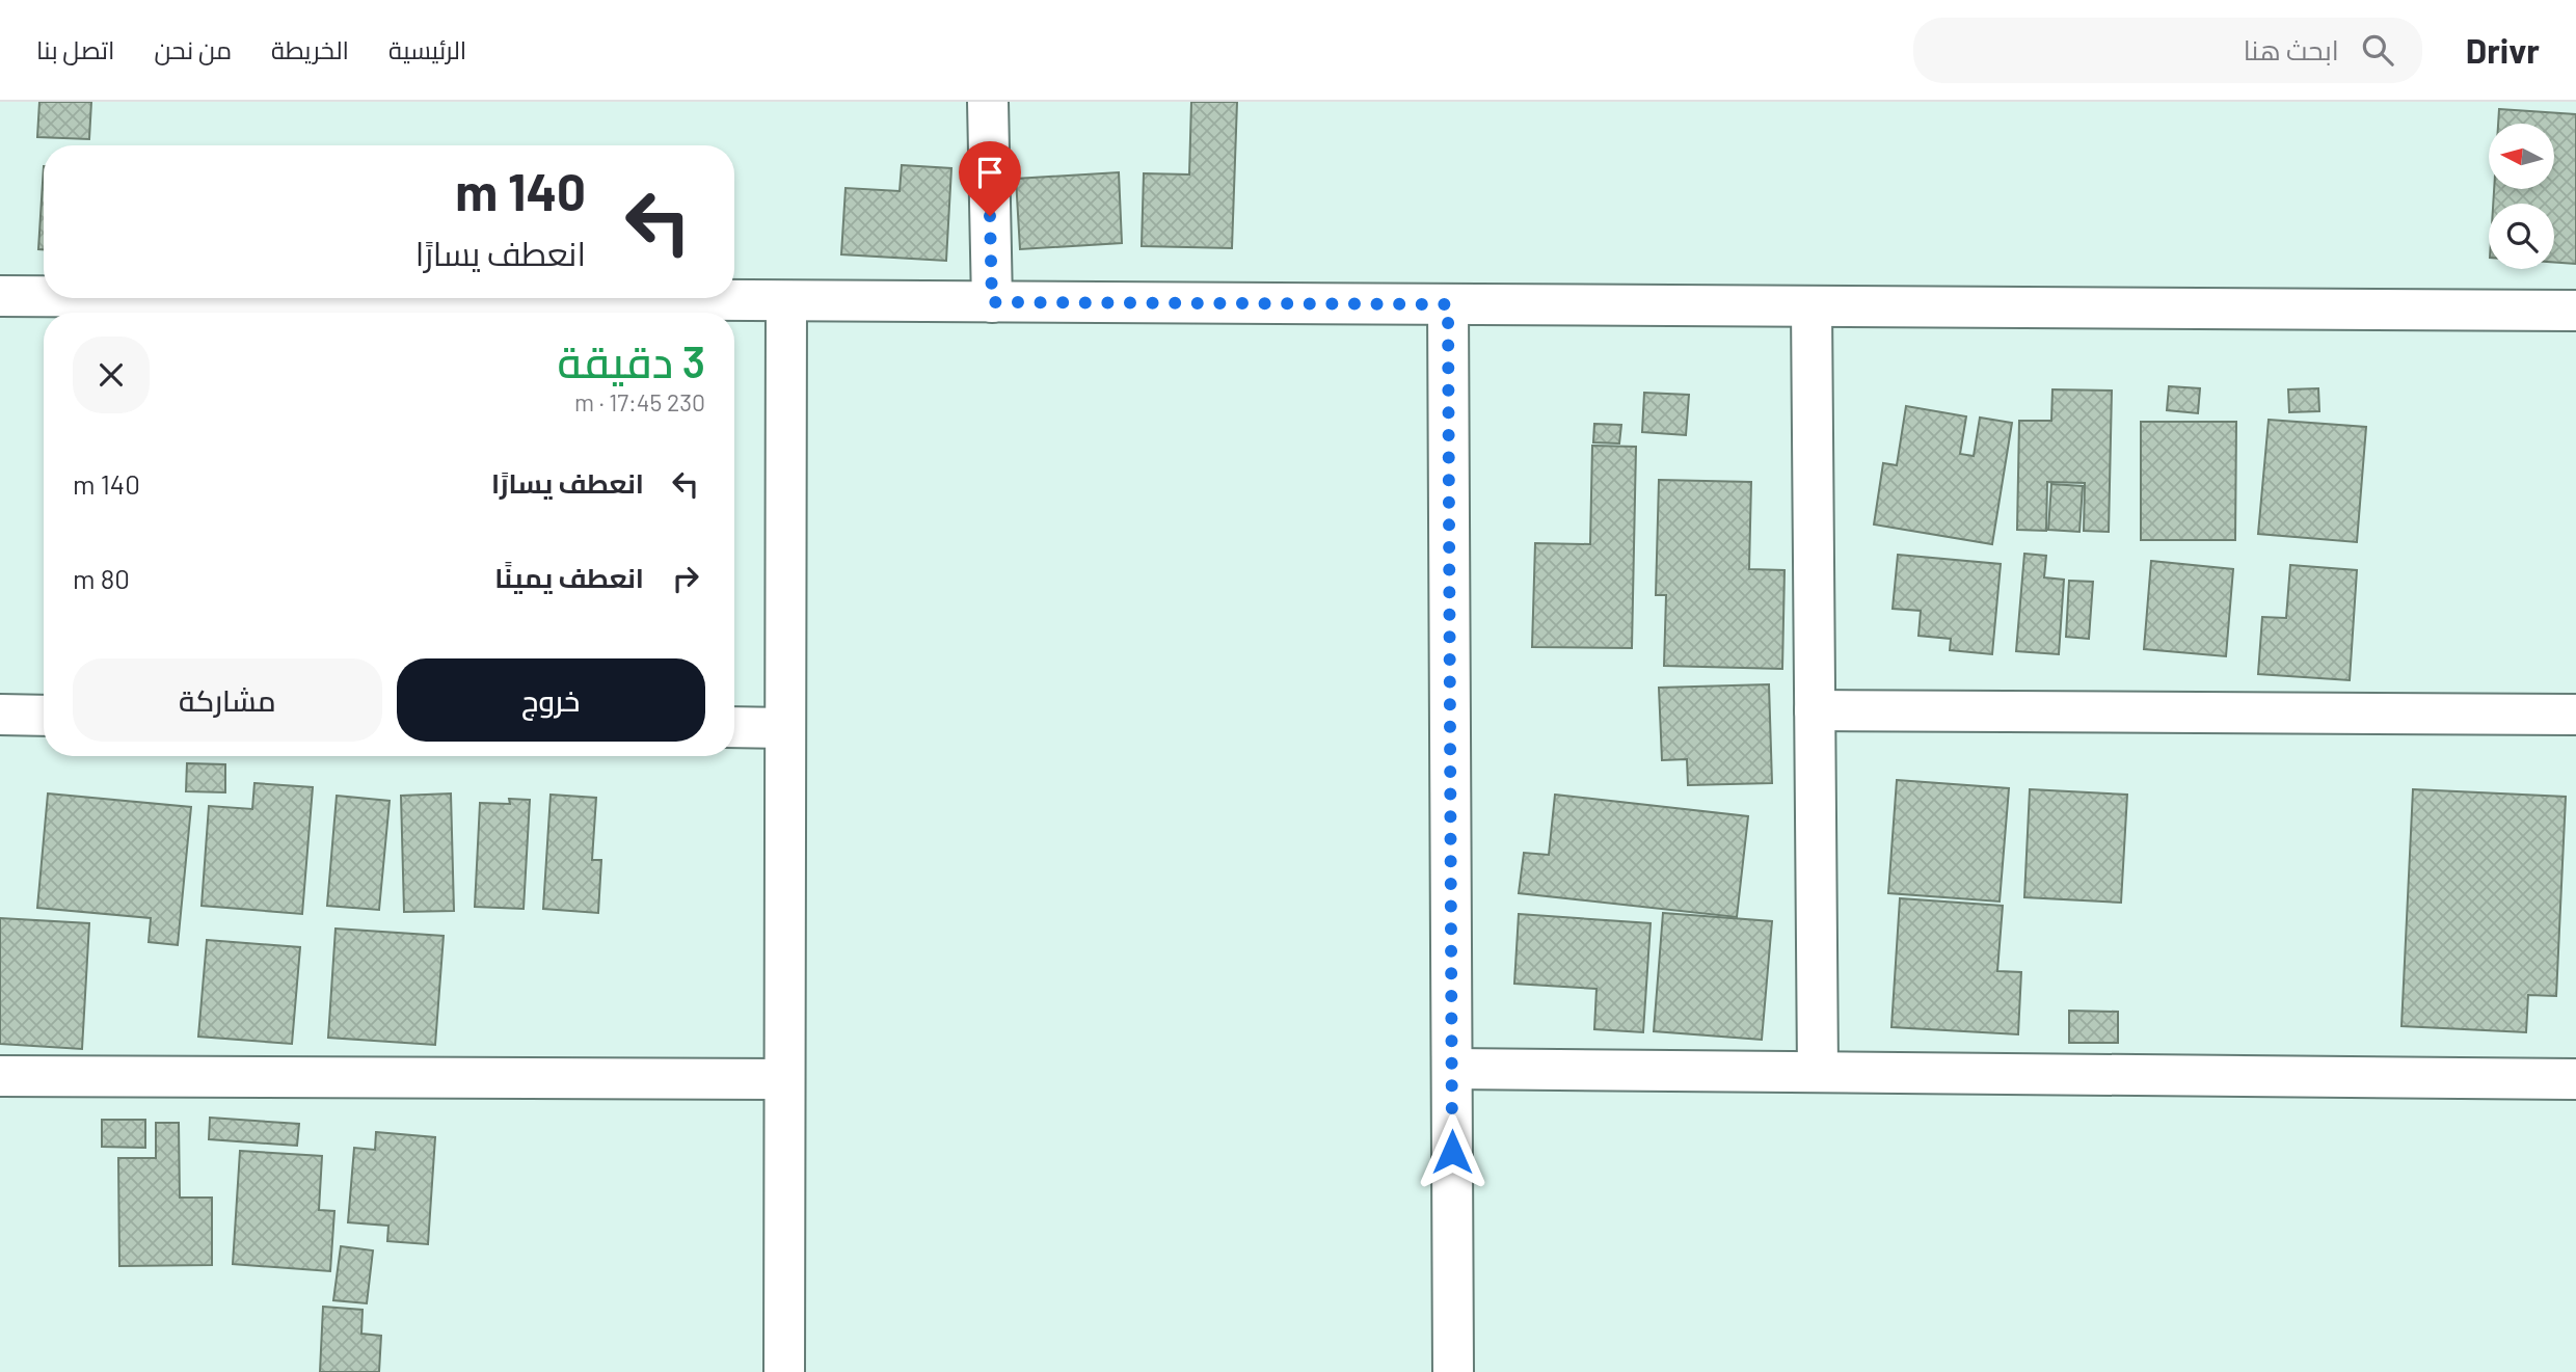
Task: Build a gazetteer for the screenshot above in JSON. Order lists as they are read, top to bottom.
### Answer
{
  "north": "left",
  "page": {
    "header": "Drivr",
    "search": "ابحث هنا",
    "nav": [
      "الرئيسية",
      "الخريطة",
      "من نحن",
      "اتصل بنا"
    ],
    "turn": ["140 m", "انعطف يسارًا"],
    "heading": ["3 دقيقة", "230 m · 17:45"],
    "list": [
      {
        "name": "انعطف يسارًا",
        "value": "140 m"
      },
      {
        "name": "انعطف يمينًا",
        "value": "80 m"
      }
    ],
    "buttons": ["خروج", "مشاركة"]
  }
}
